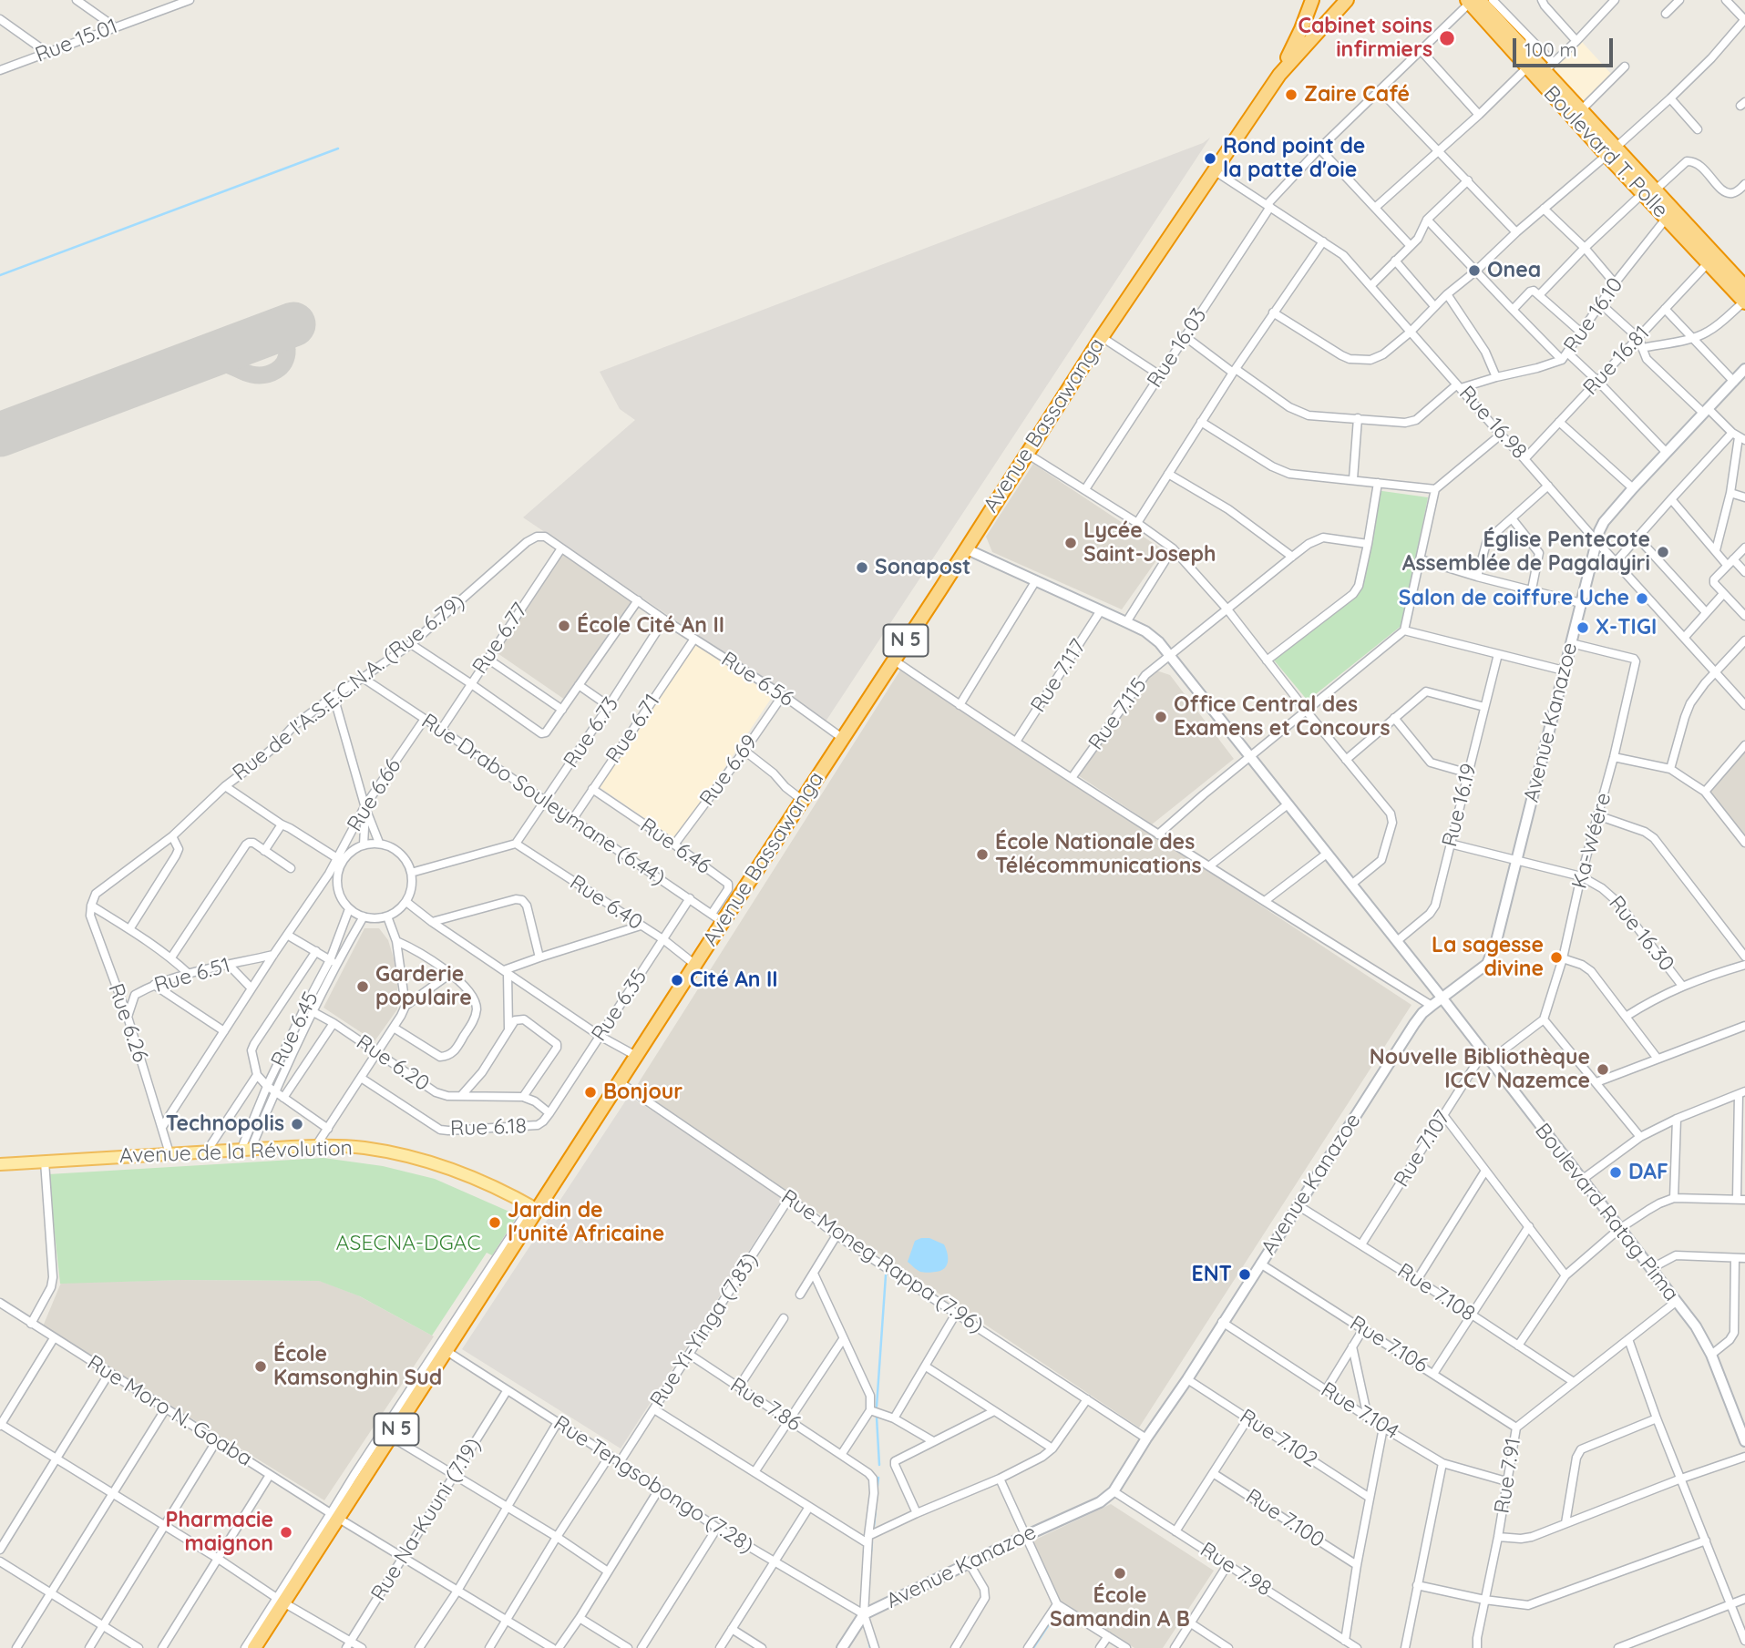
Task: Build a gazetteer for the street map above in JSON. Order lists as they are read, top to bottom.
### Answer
{
  "streets": {
    "highway": ["Boulevard T. Polle", "Avenue Bassawanga", "N 5"],
    "main road": ["Avenue de la Révolution"],
    "street": [
      "Rue 15.01",
      "Rue 16.10",
      "Rue 16.03",
      "Rue 16.81",
      "Rue 16.98",
      "Rue 6.77",
      "Rue 7.117",
      "Rue 6.56",
      "Rue de l'A.S.E.C.N.A. (Rue 6.79)",
      "Rue 7.115",
      "Avenue Kanazoe",
      "Rue 6.71",
      "Rue 6.73",
      "Rue 6.69",
      "Rue 6.66",
      "Rue Drabo Souleymane (6.44)",
      "Rue 16.19",
      "Ka-Wéére",
      "Rue 6.46",
      "Rue 6.40",
      "Rue 16.30",
      "Rue 6.51",
      "Rue 6.35",
      "Rue 6.26",
      "Rue 6.45",
      "Rue 6.20",
      "Rue 6.18",
      "Rue 7.107",
      "Boulevard Ratag Pima",
      "Rue Moneg Rappa (7.96)",
      "Rue 7.108",
      "Rue Yi-Yinga (7.83)",
      "Rue 7.106",
      "Rue 7.86",
      "Rue Moro N. Goaba",
      "Rue 7.104",
      "Rue 7.102",
      "Rue 7.91",
      "Rue Tengsobongo (7.28)",
      "Rue 7.100",
      "Rue Na-Kuuni (7.19)",
      "Rue 7.98"
    ]
  },
  "crossings": [
    ["Boulevard T. Polle", "Rue 16.10"],
    ["Boulevard T. Polle", "Rue 16.03"],
    ["Boulevard T. Polle", "Rue 16.81"],
    ["Rue 16.10", "Rue 16.03"],
    ["Rue 16.10", "Rue 16.98"],
    ["Rue 16.03", "Rue 16.98"],
    ["Rue 16.81", "Rue 16.98"],
    ["Rue 16.98", "Avenue Bassawanga"],
    ["Rue 16.98", "Avenue Kanazoe"],
    ["Avenue Bassawanga", "Rue 6.56"],
    ["Avenue Bassawanga", "Rue Drabo Souleymane (6.44)"],
    ["Avenue Bassawanga", "Rue 6.46"],
    ["Avenue Bassawanga", "Rue 6.40"],
    ["Avenue Bassawanga", "Avenue de la Révolution"],
    ["Avenue Bassawanga", "Boulevard Ratag Pima"],
    ["Avenue Bassawanga", "Rue Moneg Rappa (7.96)"],
    ["Avenue Bassawanga", "Rue Moro N. Goaba"],
    ["Avenue Bassawanga", "Rue Tengsobongo (7.28)"],
    ["Rue 6.77", "Rue 6.56"],
    ["Rue 6.77", "Rue Drabo Souleymane (6.44)"],
    ["Rue 7.117", "Boulevard Ratag Pima"],
    ["Rue 6.56", "Rue de l'A.S.E.C.N.A. (Rue 6.79)"],
    ["Rue 6.56", "Rue 6.71"],
    ["Rue 6.56", "Rue 6.73"],
    ["Rue 6.56", "Rue 6.69"],
    ["Rue de l'A.S.E.C.N.A. (Rue 6.79)", "Rue Drabo Souleymane (6.44)"],
    ["Rue de l'A.S.E.C.N.A. (Rue 6.79)", "Rue 6.26"],
    ["Rue 7.115", "Boulevard Ratag Pima"],
    ["Avenue Kanazoe", "Ka-Wéére"],
    ["Avenue Kanazoe", "Rue 16.30"],
    ["Avenue Kanazoe", "Boulevard Ratag Pima"],
    ["Avenue Kanazoe", "Rue Moneg Rappa (7.96)"],
    ["Avenue Kanazoe", "Rue 7.108"],
    ["Avenue Kanazoe", "Rue 7.106"],
    ["Avenue Kanazoe", "Rue 7.104"],
    ["Avenue Kanazoe", "Rue 7.102"],
    ["Avenue Kanazoe", "Rue Tengsobongo (7.28)"],
    ["Avenue Kanazoe", "Rue 7.98"],
    ["Rue 6.71", "Rue Drabo Souleymane (6.44)"],
    ["Rue 6.71", "Rue 6.46"],
    ["Rue 6.73", "Rue Drabo Souleymane (6.44)"],
    ["Rue 6.73", "Rue 6.40"],
    ["Rue 6.69", "Rue 6.46"],
    ["Rue 6.66", "Rue Drabo Souleymane (6.44)"],
    ["Rue 6.66", "Rue 6.51"],
    ["Rue 6.66", "Rue 6.26"],
    ["Rue Drabo Souleymane (6.44)", "Rue 6.46"],
    ["Rue Drabo Souleymane (6.44)", "Rue 6.35"],
    ["Rue 16.19", "Rue 16.30"],
    ["Rue 16.19", "Boulevard Ratag Pima"],
    ["Ka-Wéére", "Rue 16.30"],
    ["Rue 6.40", "Rue 6.35"],
    ["Rue 6.51", "Rue 6.26"],
    ["Rue 6.35", "Rue 6.18"],
    ["Rue 6.26", "Avenue de la Révolution"],
    ["Rue 6.45", "Rue 6.20"],
    ["Rue 6.45", "Avenue de la Révolution"],
    ["Rue 7.107", "Boulevard Ratag Pima"],
    ["Rue 7.107", "Rue 7.108"],
    ["Boulevard Ratag Pima", "Rue 7.91"],
    ["Rue Moneg Rappa (7.96)", "Rue Yi-Yinga (7.83)"],
    ["Rue 7.108", "Rue 7.91"],
    ["Rue Yi-Yinga (7.83)", "Rue 7.86"],
    ["Rue Yi-Yinga (7.83)", "Rue Tengsobongo (7.28)"],
    ["Rue 7.106", "Rue 7.91"],
    ["Rue Moro N. Goaba", "Rue Na-Kuuni (7.19)"],
    ["Rue 7.104", "Rue 7.91"],
    ["Rue Tengsobongo (7.28)", "Rue Na-Kuuni (7.19)"]
  ],
  "parks": ["ASECNA-DGAC"],
  "places": [
    "Cabinet soins infirmiers",
    "Zaire Café",
    "Rond point de la patte d'oie",
    "Onea",
    "Lycée Saint-Joseph",
    "Église Pentecote Assemblée de Pagalayiri",
    "Sonapost",
    "Salon de coiffure Uche",
    "École Cité An II",
    "X-TIGI",
    "Office Central des Examens et Concours",
    "École Nationale des Télécommunications",
    "La sagesse divine",
    "Cité An II",
    "Garderie populaire",
    "Nouvelle Bibliothèque ICCV Nazemce",
    "Bonjour",
    "Technopolis",
    "DAF",
    "Jardin de l'unité Africaine",
    "ENT",
    "École Kamsonghin Sud",
    "Pharmacie maignon",
    "École Samandin A B"
  ],
  "scale_bar": "100 m"
}
